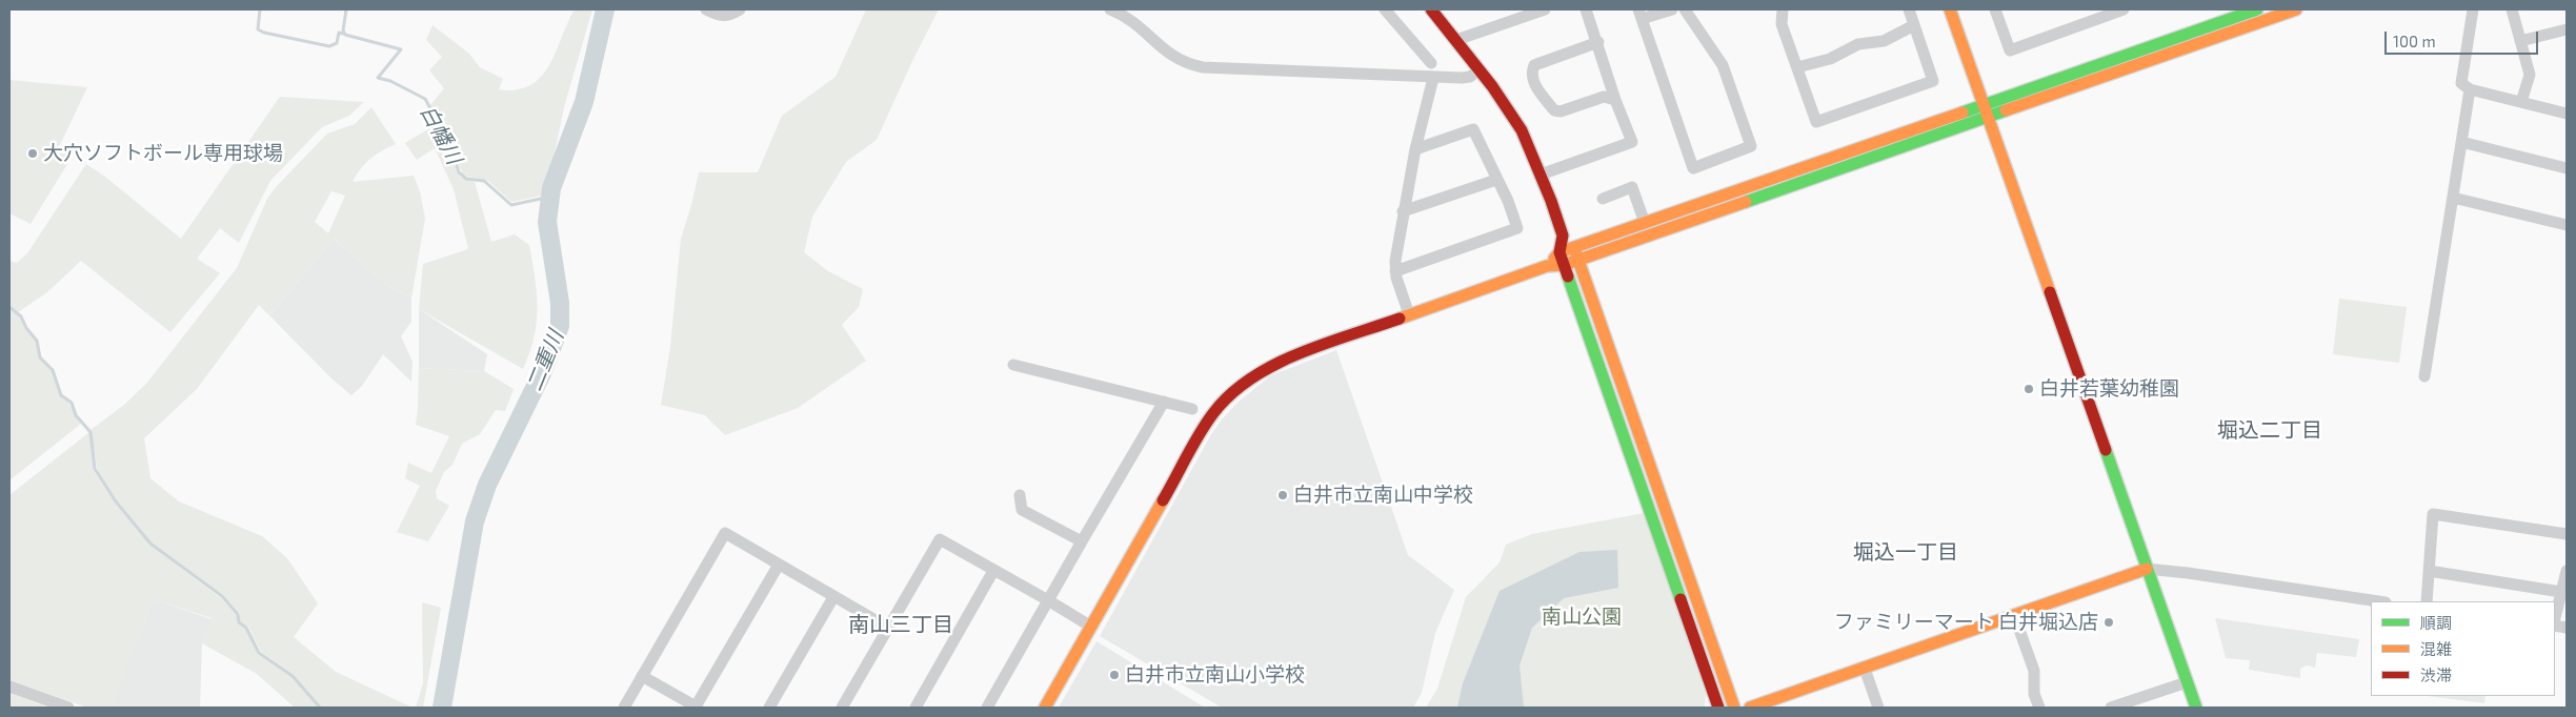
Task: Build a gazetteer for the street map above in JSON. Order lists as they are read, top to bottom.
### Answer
{
  "districts": ["堀込二丁目", "堀込一丁目", "南山三丁目"],
  "water": ["白幡川", "二重川"],
  "parks": ["南山公園"],
  "places": [
    "大穴ソフトボール専用球場",
    "白井若葉幼稚園",
    "白井市立南山中学校",
    "ファミリーマート 白井堀込店",
    "白井市立南山小学校"
  ],
  "legend": ["順調", "混雑", "渋滞"],
  "scale_bar": "100 m"
}
